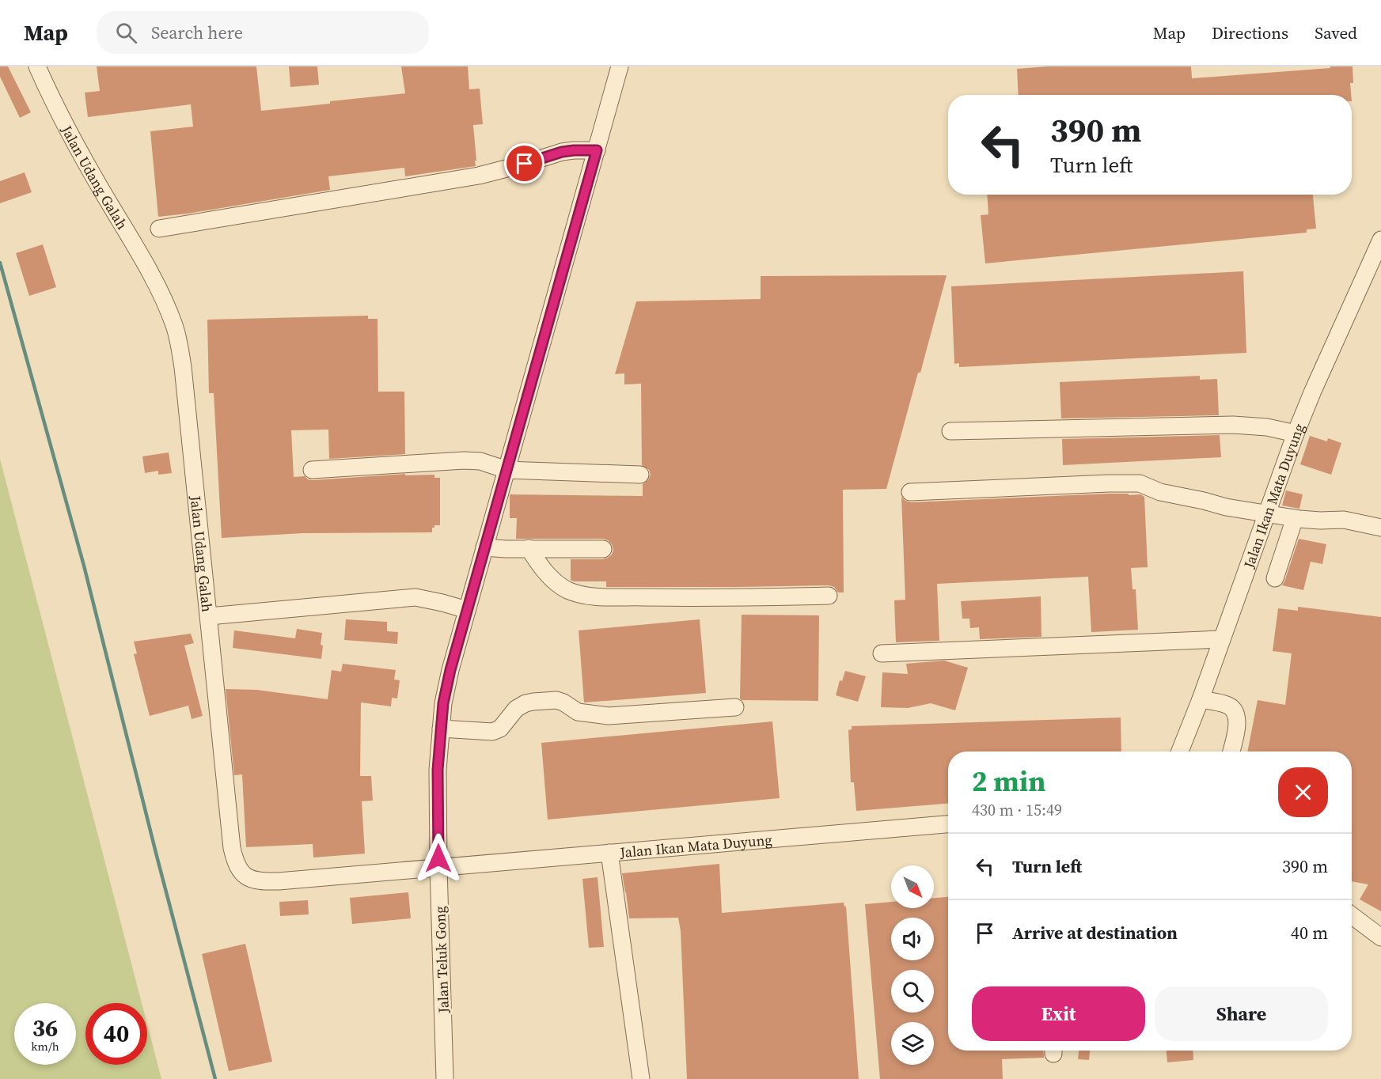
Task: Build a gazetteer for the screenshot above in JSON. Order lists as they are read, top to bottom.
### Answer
{
  "streets": {
    "street": ["Jalan Udang Galah", "Jalan Ikan Mata Duyung", "Jalan Teluk Gong"]
  },
  "crossings": [
    ["Jalan Udang Galah", "Jalan Ikan Mata Duyung"],
    ["Jalan Udang Galah", "Jalan Teluk Gong"],
    ["Jalan Ikan Mata Duyung", "Jalan Teluk Gong"]
  ],
  "north": "bottom right",
  "page": {
    "header": "Map",
    "search": "Search here",
    "nav": ["Map", "Directions", "Saved"],
    "turn": ["390 m", "Turn left"],
    "heading": ["2 min", "430 m · 15:49"],
    "list": [
      {
        "name": "Turn left",
        "value": "390 m"
      },
      {
        "name": "Arrive at destination",
        "value": "40 m"
      }
    ],
    "buttons": ["Exit", "Share"],
    "speed": "36 km/h",
    "limit": "40"
  }
}
